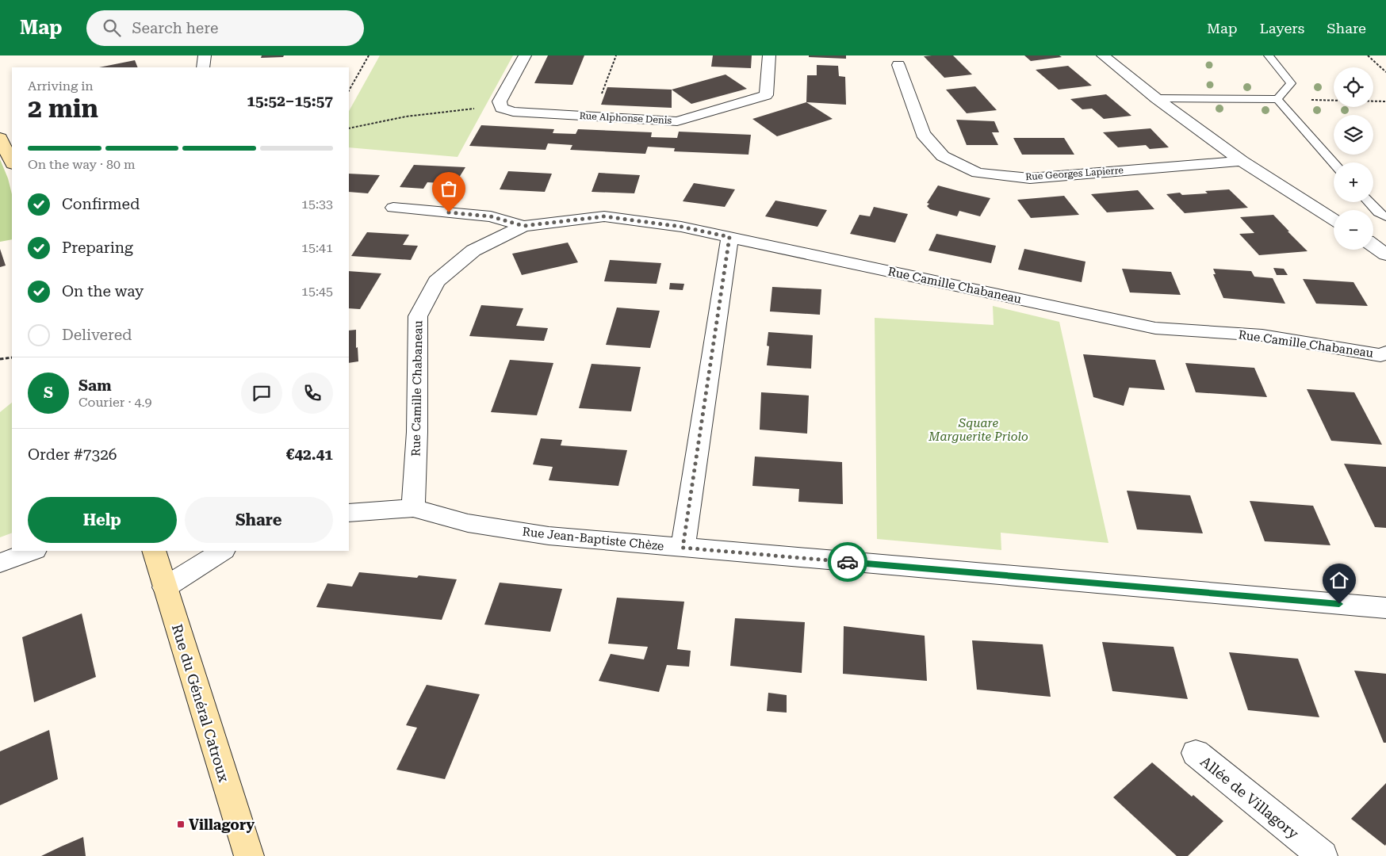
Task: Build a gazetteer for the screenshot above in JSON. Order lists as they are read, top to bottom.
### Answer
{
  "streets": {
    "street": [
      "Rue Alphonse Denis",
      "Rue Georges Lapierre",
      "Rue Camille Chabaneau",
      "Rue Jean-Baptiste Chèze",
      "Rue du Général Catroux",
      "Allée de Villagory"
    ]
  },
  "crossings": [
    ["Rue Camille Chabaneau", "Rue Jean-Baptiste Chèze"]
  ],
  "parks": ["Square Marguerite Priolo"],
  "places": {
    "transit": ["Villagory"]
  },
  "page": {
    "header": "Map",
    "search": "Search here",
    "nav": ["Map", "Layers", "Share"],
    "map_buttons": ["+", "−"],
    "heading": ["2 min", "Arriving in", "15:52–15:57"],
    "panel": [
      "Sam",
      "Courier · 4.9",
      "Order #7326",
      "€42.41"
    ],
    "bar": "On the way · 80 m",
    "list": [
      ["Confirmed", "15:33"],
      ["Preparing", "15:41"],
      ["On the way", "15:45"],
      "Delivered"
    ],
    "round": "S",
    "buttons": ["Help", "Share"]
  }
}
